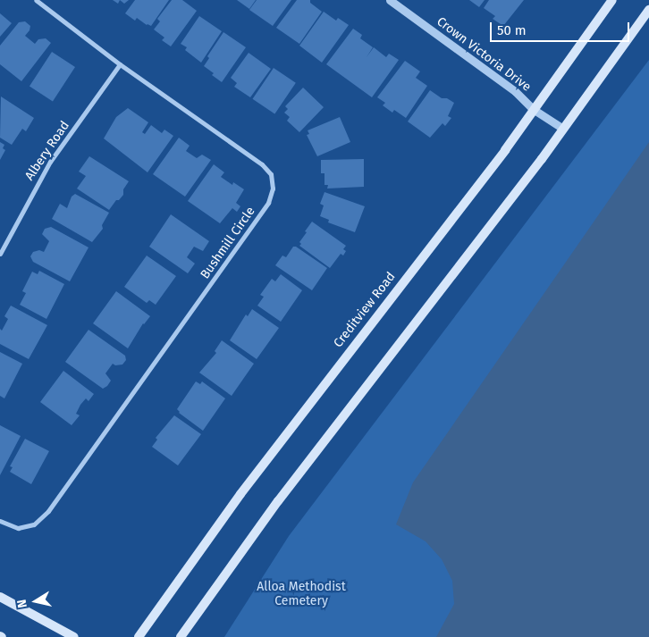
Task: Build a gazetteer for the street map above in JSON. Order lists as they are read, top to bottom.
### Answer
{
  "streets": {
    "main road": ["Creditview Road"],
    "street": ["Crown Victoria Drive", "Albery Road", "Bushmill Circle"]
  },
  "crossings": [
    ["Crown Victoria Drive", "Creditview Road"],
    ["Albery Road", "Bushmill Circle"]
  ],
  "parks": ["Alloa Methodist Cemetery"],
  "scale_bar": "50 m",
  "north": "left"
}
